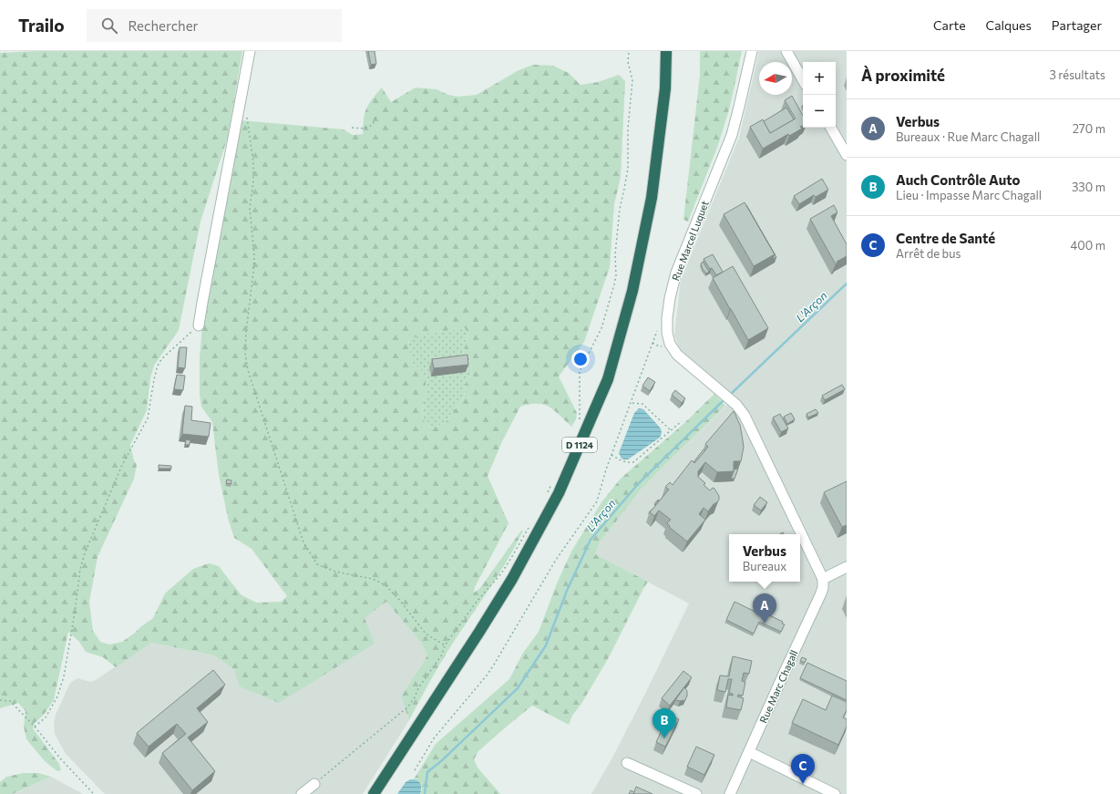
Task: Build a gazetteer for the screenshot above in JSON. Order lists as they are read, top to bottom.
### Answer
{
  "streets": {
    "highway": ["D 1124"],
    "street": ["Rue Marcel Luquet", "Rue Marc Chagall"]
  },
  "crossings": [
    ["Rue Marcel Luquet", "Rue Marc Chagall"]
  ],
  "water": ["L'Arçon"],
  "north": "left",
  "page": {
    "header": "Trailo",
    "search": "Rechercher",
    "nav": ["Carte", "Calques", "Partager"],
    "heading": ["À proximité", "3 résultats"],
    "map_buttons": ["+", "−"],
    "list": [
      {
        "mark": "A",
        "name": "Verbus",
        "note": "Bureaux · Rue Marc Chagall",
        "value": "270 m"
      },
      {
        "mark": "B",
        "name": "Auch Contrôle Auto",
        "note": "Lieu · Impasse Marc Chagall",
        "value": "330 m"
      },
      {
        "mark": "C",
        "name": "Centre de Santé",
        "note": "Arrêt de bus",
        "value": "400 m"
      }
    ],
    "popup": ["Verbus", "Bureaux"],
    "pins": ["A", "B", "C"]
  }
}
